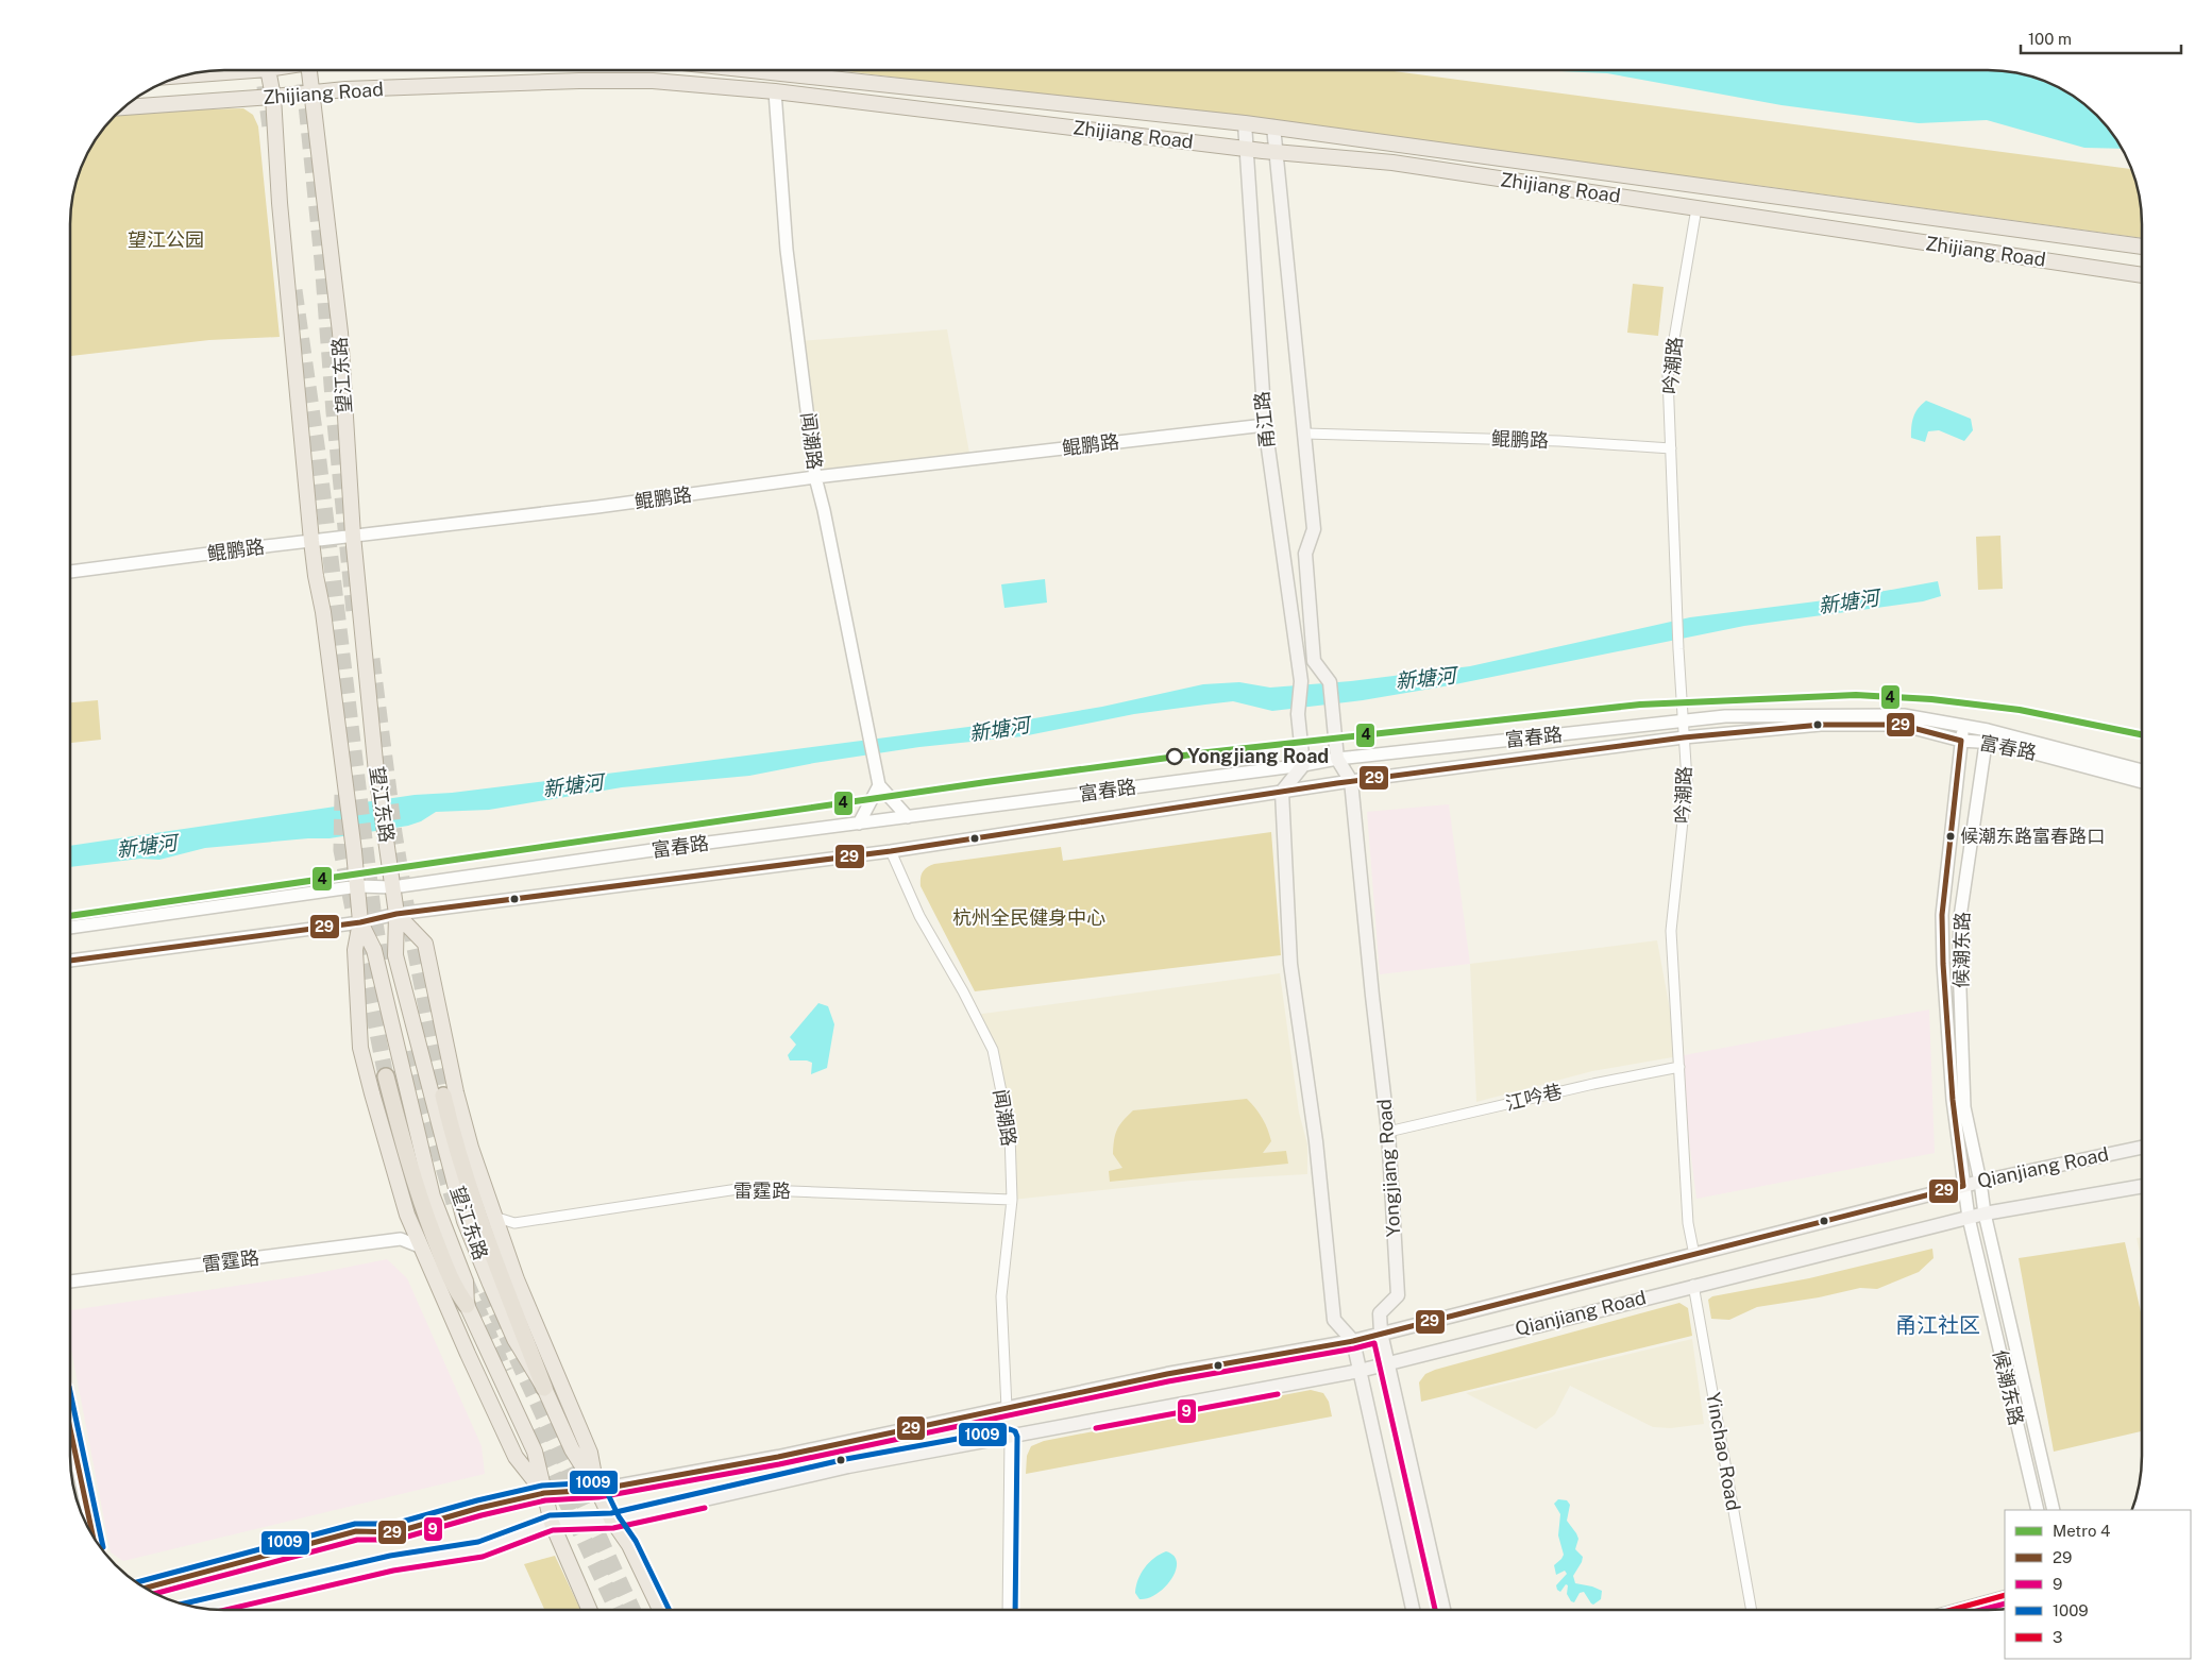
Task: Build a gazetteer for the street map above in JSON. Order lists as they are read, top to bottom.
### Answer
{
  "streets": {
    "main road": [
      "Zhijiang Road",
      "望江东路",
      "甬江路",
      "Yongjiang Road",
      "Qianjiang Road"
    ],
    "street": [
      "吟潮路",
      "鲲鹏路",
      "闻潮路",
      "富春路",
      "候潮东路",
      "江吟巷",
      "雷霆路",
      "Yinchao Road"
    ]
  },
  "crossings": [
    ["Zhijiang Road", "吟潮路"],
    ["Zhijiang Road", "望江东路"],
    ["Zhijiang Road", "甬江路"],
    ["Zhijiang Road", "闻潮路"],
    ["吟潮路", "鲲鹏路"],
    ["吟潮路", "富春路"],
    ["吟潮路", "江吟巷"],
    ["吟潮路", "Qianjiang Road"],
    ["望江东路", "鲲鹏路"],
    ["望江东路", "富春路"],
    ["望江东路", "Qianjiang Road"],
    ["甬江路", "鲲鹏路"],
    ["甬江路", "富春路"],
    ["甬江路", "Yongjiang Road"],
    ["鲲鹏路", "闻潮路"],
    ["闻潮路", "富春路"],
    ["闻潮路", "Qianjiang Road"],
    ["闻潮路", "雷霆路"],
    ["富春路", "候潮东路"],
    ["富春路", "Yongjiang Road"],
    ["候潮东路", "Qianjiang Road"],
    ["江吟巷", "Yongjiang Road"],
    ["Yongjiang Road", "Qianjiang Road"],
    ["Qianjiang Road", "Yinchao Road"]
  ],
  "districts": ["甬江社区"],
  "water": ["新塘河"],
  "parks": ["望江公园", "杭州全民健身中心"],
  "places": ["Yongjiang Road", "候潮东路富春路口"],
  "lines": [
    "metro line 4",
    "transit line 29",
    "transit line 9",
    "transit line 1009",
    "transit line 3"
  ],
  "legend": [
    "Metro 4",
    "29",
    "9",
    "1009",
    "3"
  ],
  "scale_bar": "100 m"
}
